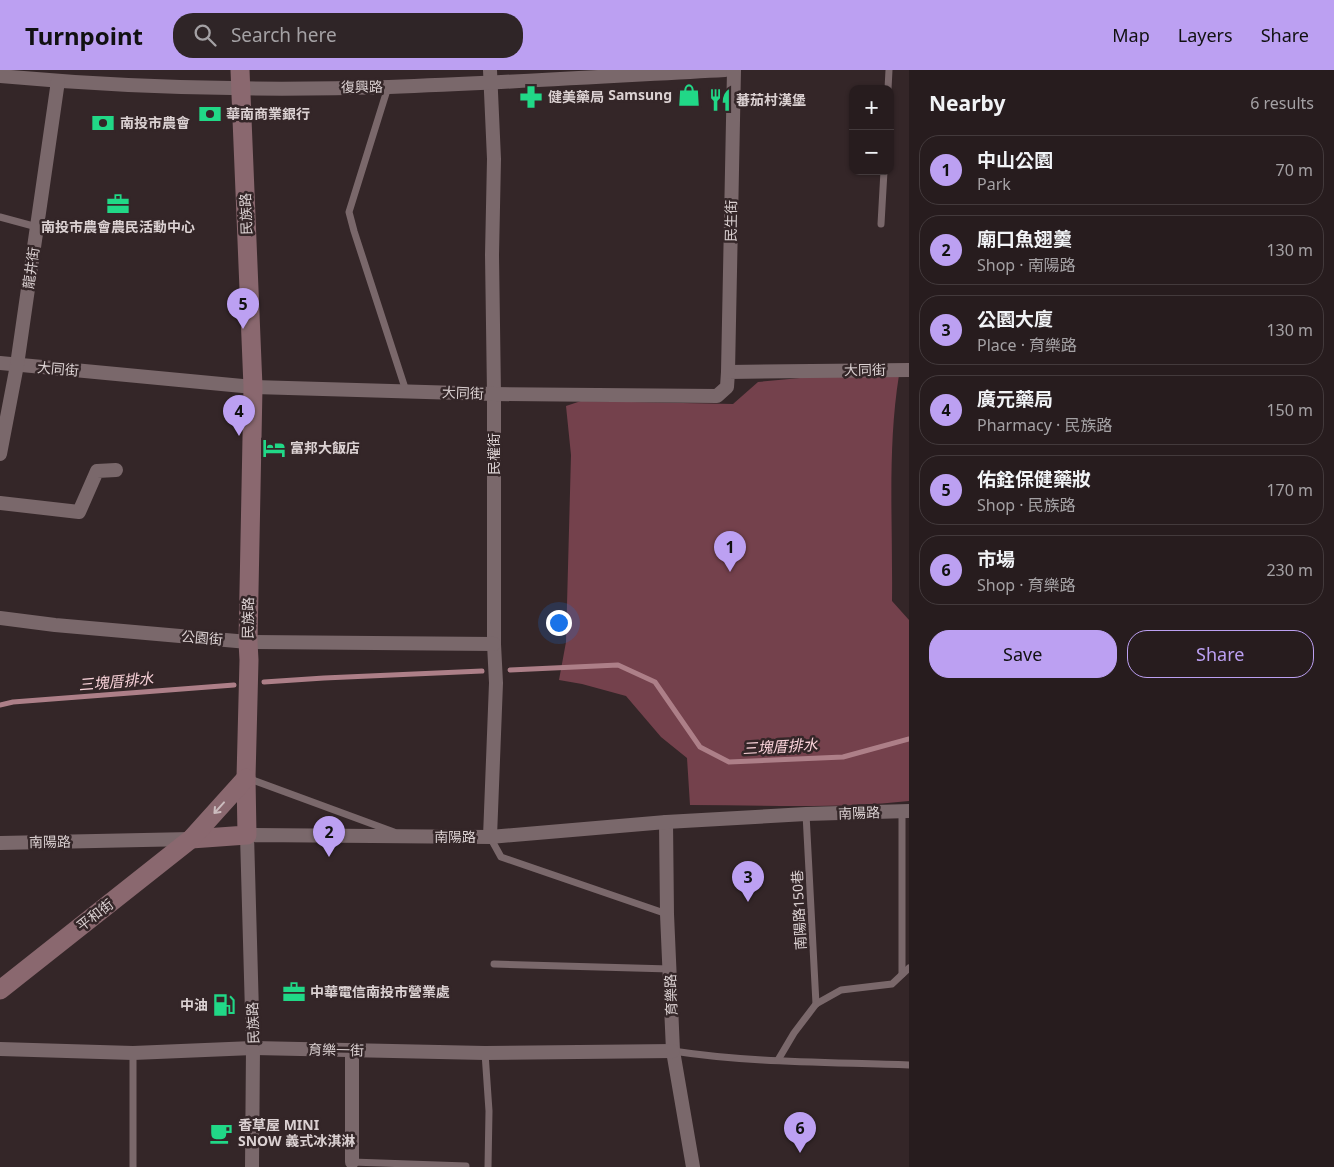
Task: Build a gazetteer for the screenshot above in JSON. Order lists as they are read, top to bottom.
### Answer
{
  "streets": {
    "main road": ["民族路", "南陽路", "平和街"],
    "street": [
      "復興路",
      "民生街",
      "龍井街",
      "大同街",
      "民權街",
      "公園街",
      "育樂路",
      "育樂一街"
    ],
    "lane": ["南陽路150巷"]
  },
  "crossings": [
    ["復興路", "民族路"],
    ["復興路", "龍井街"],
    ["復興路", "民權街"],
    ["民族路", "大同街"],
    ["民族路", "公園街"],
    ["民族路", "南陽路"],
    ["民族路", "平和街"],
    ["民族路", "育樂一街"],
    ["民生街", "大同街"],
    ["龍井街", "大同街"],
    ["大同街", "民權街"],
    ["民權街", "公園街"],
    ["民權街", "南陽路"],
    ["南陽路", "南陽路150巷"],
    ["南陽路", "平和街"],
    ["南陽路", "育樂路"],
    ["育樂路", "育樂一街"]
  ],
  "water": ["三塊厝排水"],
  "places": {
    "shop": ["Samsung"],
    "pharmacy": ["健美藥局"],
    "restaurant": ["蕃茄村漢堡"],
    "bank": ["華南商業銀行", "南投市農會"],
    "office": ["南投市農會農民活動中心", "中華電信南投市營業處"],
    "hotel": ["富邦大飯店"],
    "fuel station": ["中油"],
    "cafe": ["香草屋 MINI SNOW 義式冰淇淋"]
  },
  "page": {
    "header": "Turnpoint",
    "search": "Search here",
    "nav": ["Map", "Layers", "Share"],
    "heading": ["Nearby", "6 results"],
    "map_buttons": ["+", "−"],
    "list": [
      {
        "mark": "1",
        "name": "中山公園",
        "note": "Park",
        "value": "70 m"
      },
      {
        "mark": "2",
        "name": "廟口魚翅羹",
        "note": "Shop · 南陽路",
        "value": "130 m"
      },
      {
        "mark": "3",
        "name": "公園大廈",
        "note": "Place · 育樂路",
        "value": "130 m"
      },
      {
        "mark": "4",
        "name": "廣元藥局",
        "note": "Pharmacy · 民族路",
        "value": "150 m"
      },
      {
        "mark": "5",
        "name": "佑銓保健藥妝",
        "note": "Shop · 民族路",
        "value": "170 m"
      },
      {
        "mark": "6",
        "name": "市場",
        "note": "Shop · 育樂路",
        "value": "230 m"
      }
    ],
    "pins": [
      "5",
      "4",
      "1",
      "2",
      "3",
      "6"
    ],
    "buttons": ["Save", "Share"]
  }
}
